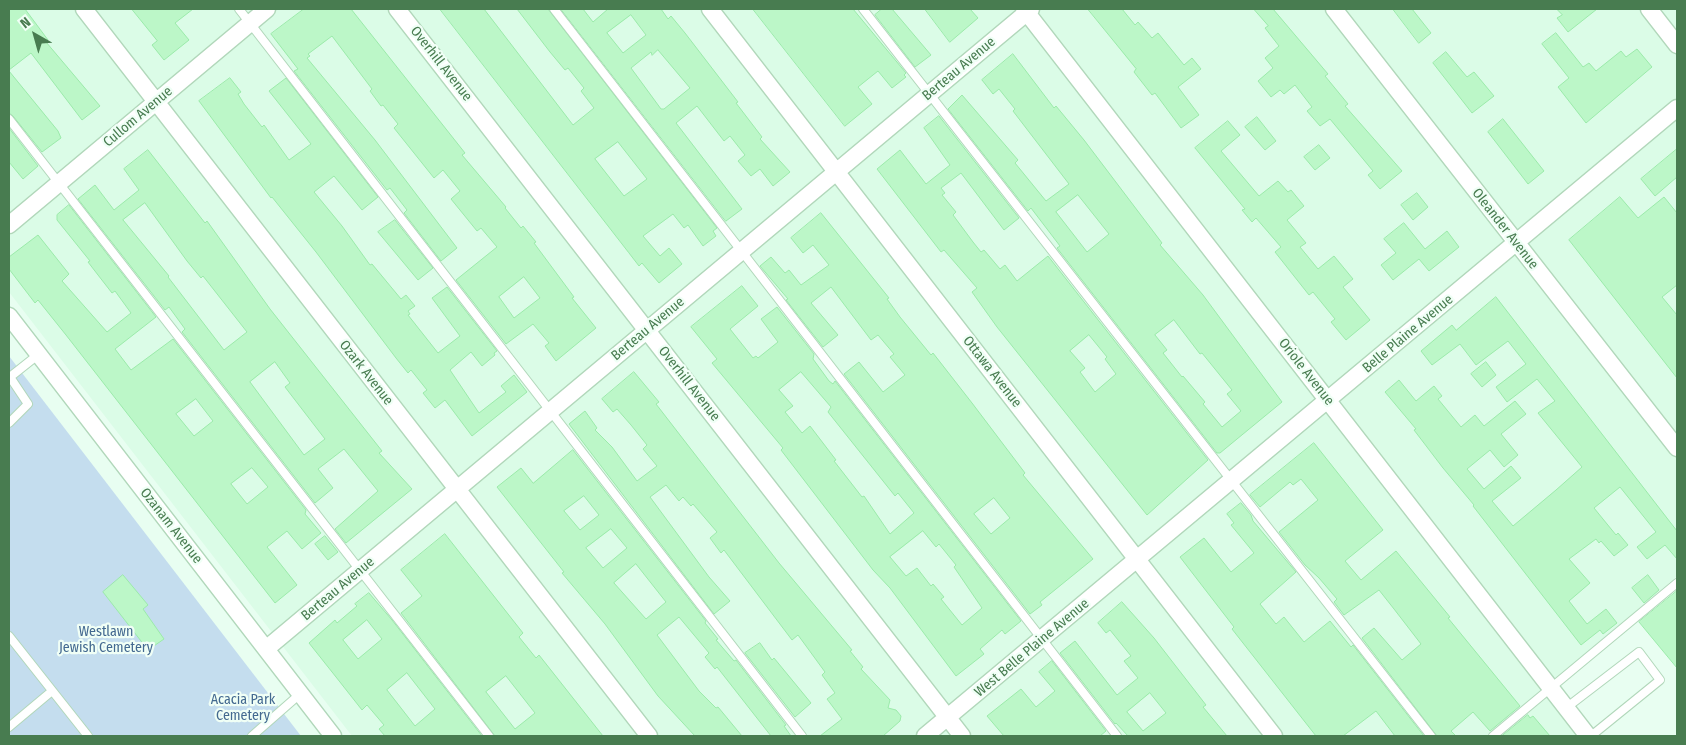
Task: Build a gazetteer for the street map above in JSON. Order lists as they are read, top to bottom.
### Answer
{
  "streets": {
    "street": [
      "Overhill Avenue",
      "Berteau Avenue",
      "Cullom Avenue",
      "Oleander Avenue",
      "Belle Plaine Avenue",
      "Ottawa Avenue",
      "Oriole Avenue",
      "Ozark Avenue",
      "Ozanam Avenue",
      "West Belle Plaine Avenue"
    ]
  },
  "crossings": [
    ["Overhill Avenue", "Berteau Avenue"],
    ["Overhill Avenue", "West Belle Plaine Avenue"],
    ["Berteau Avenue", "Ottawa Avenue"],
    ["Berteau Avenue", "Oriole Avenue"],
    ["Berteau Avenue", "Ozark Avenue"],
    ["Berteau Avenue", "Ozanam Avenue"],
    ["Cullom Avenue", "Ozark Avenue"],
    ["Oleander Avenue", "Belle Plaine Avenue"],
    ["Belle Plaine Avenue", "Ottawa Avenue"],
    ["Belle Plaine Avenue", "Oriole Avenue"],
    ["Belle Plaine Avenue", "West Belle Plaine Avenue"],
    ["Ottawa Avenue", "West Belle Plaine Avenue"]
  ],
  "parks": ["Westlawn Jewish Cemetery", "Acacia Park Cemetery"],
  "north": "top left"
}
